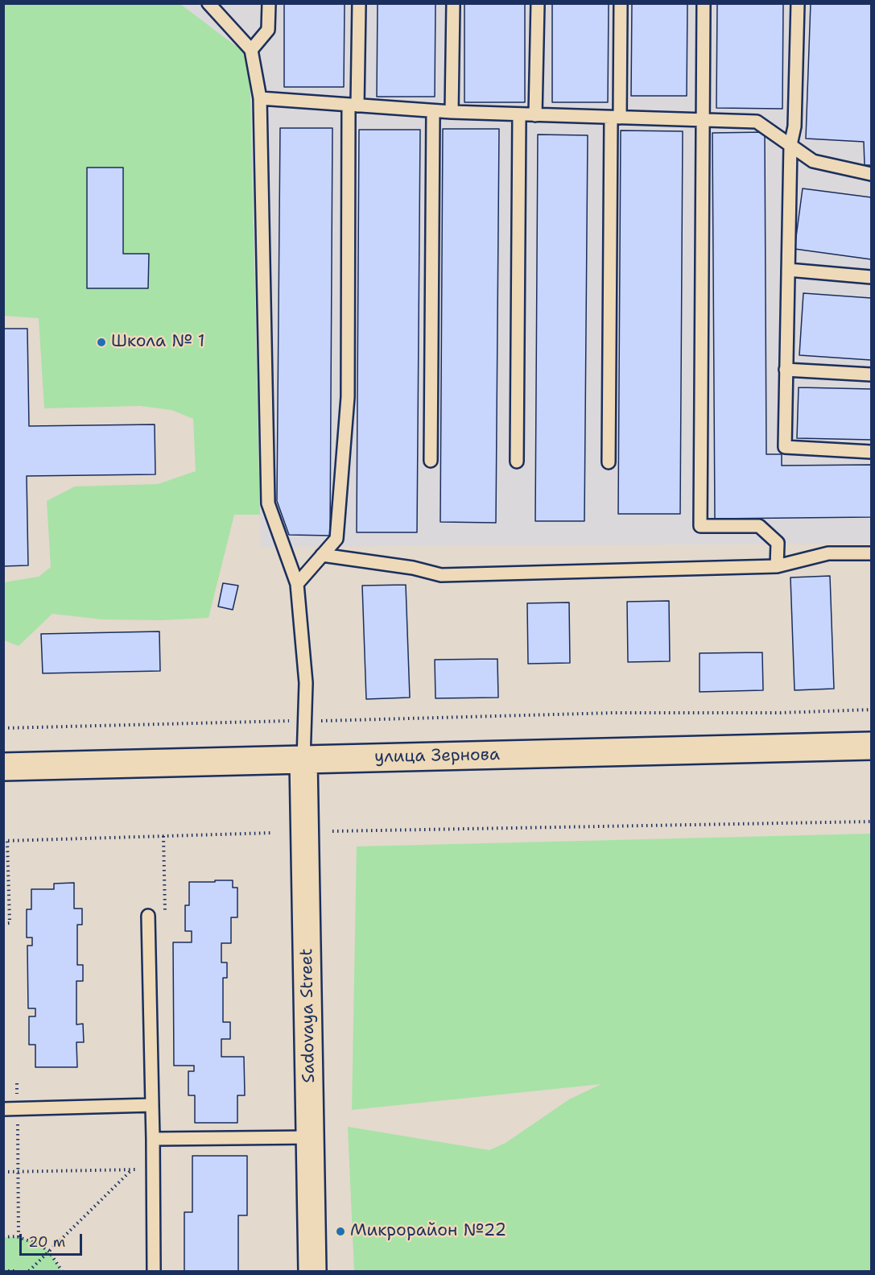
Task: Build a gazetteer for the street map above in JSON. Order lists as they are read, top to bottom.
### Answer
{
  "streets": {
    "main road": ["улица Зернова", "Sadovaya Street"]
  },
  "crossings": [
    ["улица Зернова", "Sadovaya Street"]
  ],
  "places": ["Школа № 1", "Микрорайон №22"],
  "scale_bar": "20 m"
}
